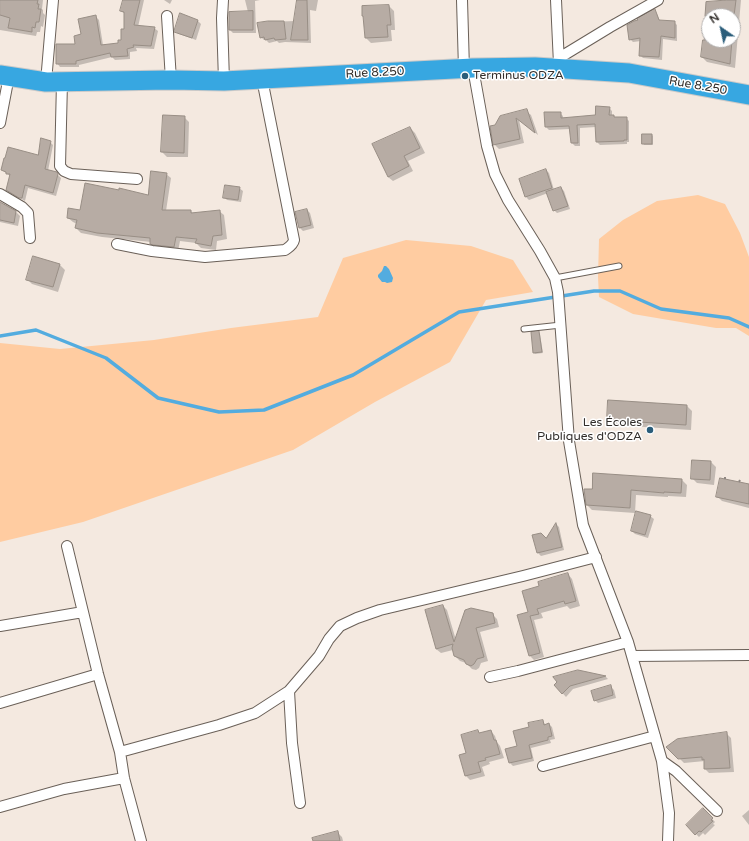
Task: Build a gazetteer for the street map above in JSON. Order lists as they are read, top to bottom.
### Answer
{
  "streets": {
    "highway": ["Rue 8.250"]
  },
  "places": ["Terminus ODZA", "Les Écoles Publiques d'ODZA"],
  "north": "top left"
}
